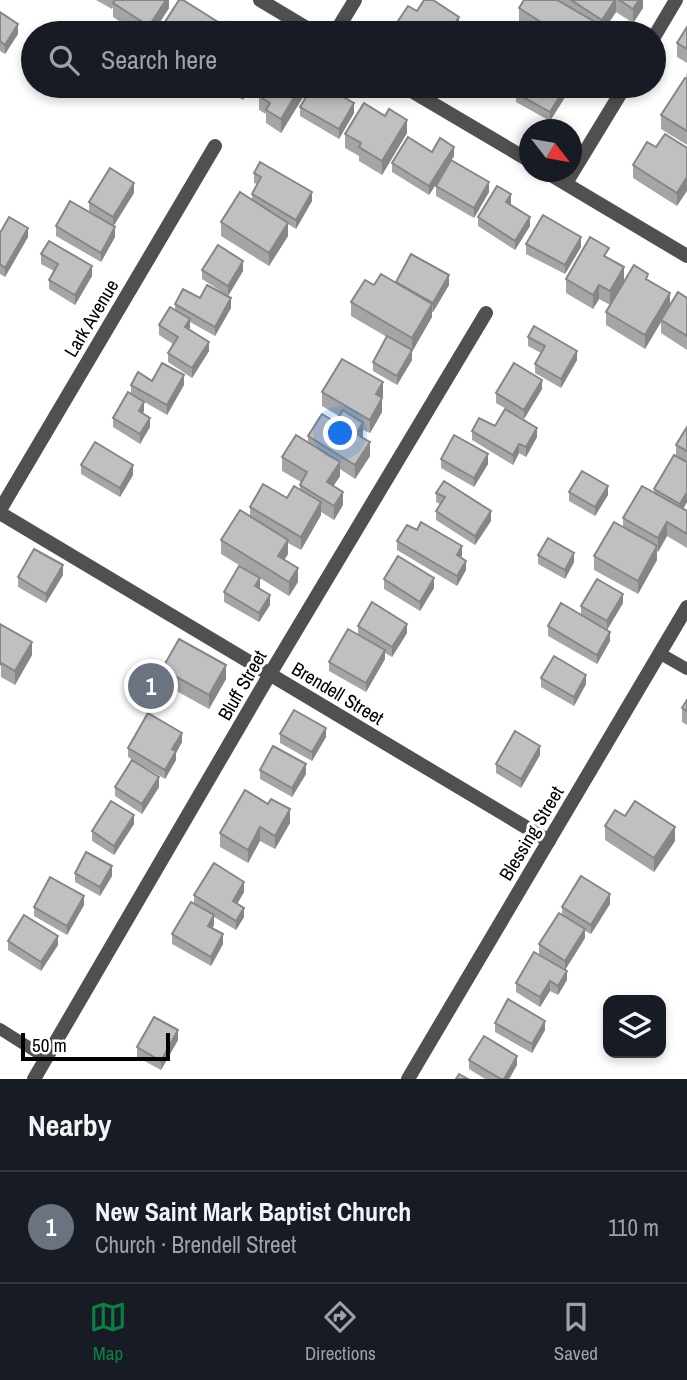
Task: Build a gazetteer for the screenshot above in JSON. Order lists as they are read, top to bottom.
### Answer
{
  "streets": {
    "street": [
      "Lark Avenue",
      "Bluff Street",
      "Brendell Street",
      "Blessing Street"
    ]
  },
  "crossings": [
    ["Lark Avenue", "Brendell Street"],
    ["Bluff Street", "Brendell Street"],
    ["Brendell Street", "Blessing Street"]
  ],
  "scale_bar": "50 m",
  "north": "bottom right",
  "page": {
    "search": "Search here",
    "pins": "1",
    "scale": "50 m",
    "heading": "Nearby",
    "list": [
      {
        "mark": "1",
        "name": "New Saint Mark Baptist Church",
        "note": "Church · Brendell Street",
        "value": "110 m"
      }
    ],
    "nav": ["Map", "Directions", "Saved"]
  }
}
